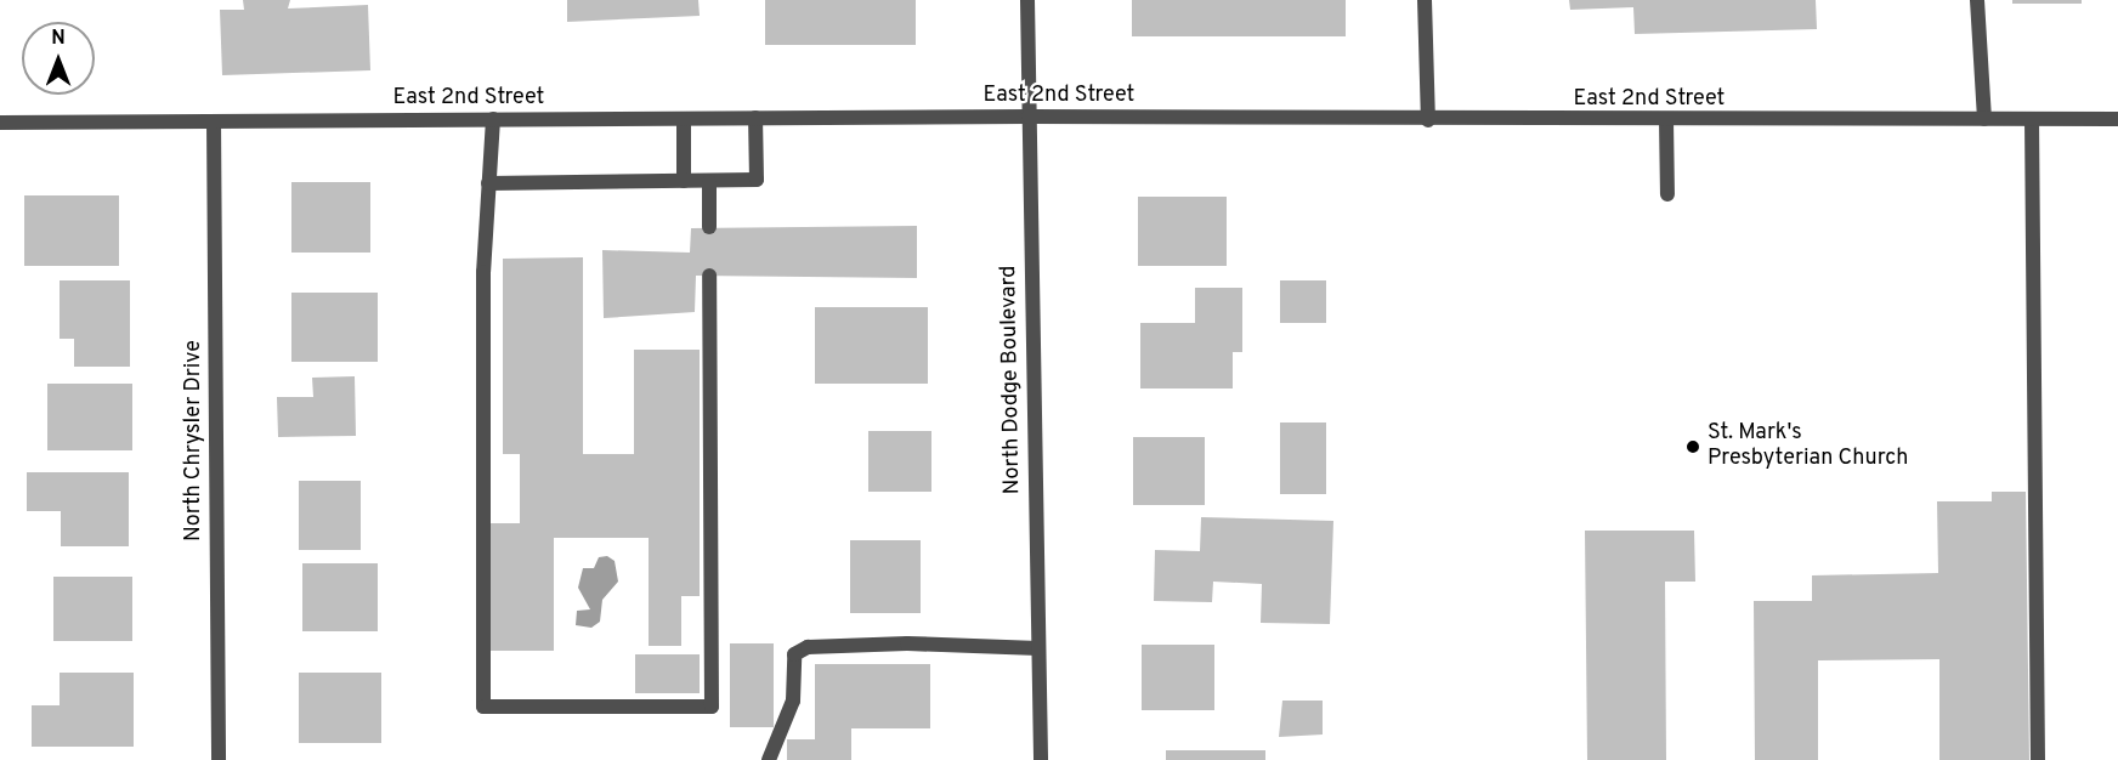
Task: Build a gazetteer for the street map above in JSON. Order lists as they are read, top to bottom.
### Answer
{
  "streets": {
    "street": ["East 2nd Street", "North Dodge Boulevard", "North Chrysler Drive"]
  },
  "crossings": [
    ["East 2nd Street", "North Dodge Boulevard"],
    ["East 2nd Street", "North Chrysler Drive"]
  ],
  "places": ["St. Mark's Presbyterian Church"],
  "north": "top"
}
